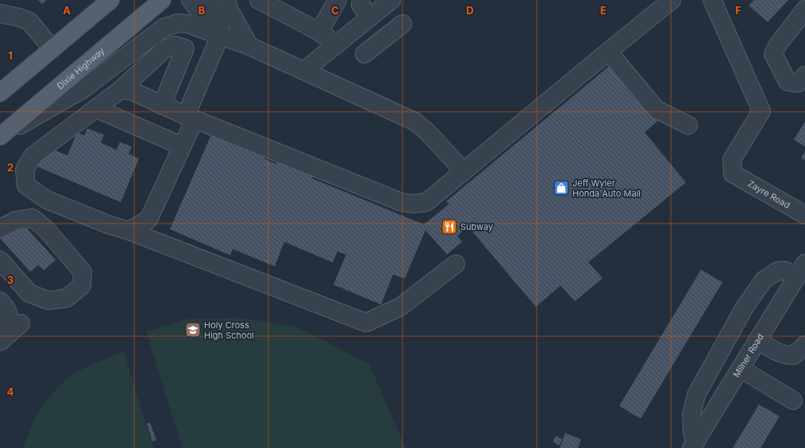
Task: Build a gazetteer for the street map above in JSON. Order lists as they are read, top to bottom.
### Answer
{
  "streets": {
    "main road": ["Dixie Highway"],
    "street": ["Zayre Road", "Milner Road"]
  },
  "places": {
    "shop": ["Jeff Wyler Honda Auto Mall"],
    "restaurant": ["Subway"],
    "school or university": ["Holy Cross High School"]
  },
  "grid": {
    "columns": [
      "A",
      "B",
      "C",
      "D",
      "E",
      "F"
    ],
    "rows": [
      "1",
      "2",
      "3",
      "4"
    ]
  }
}
